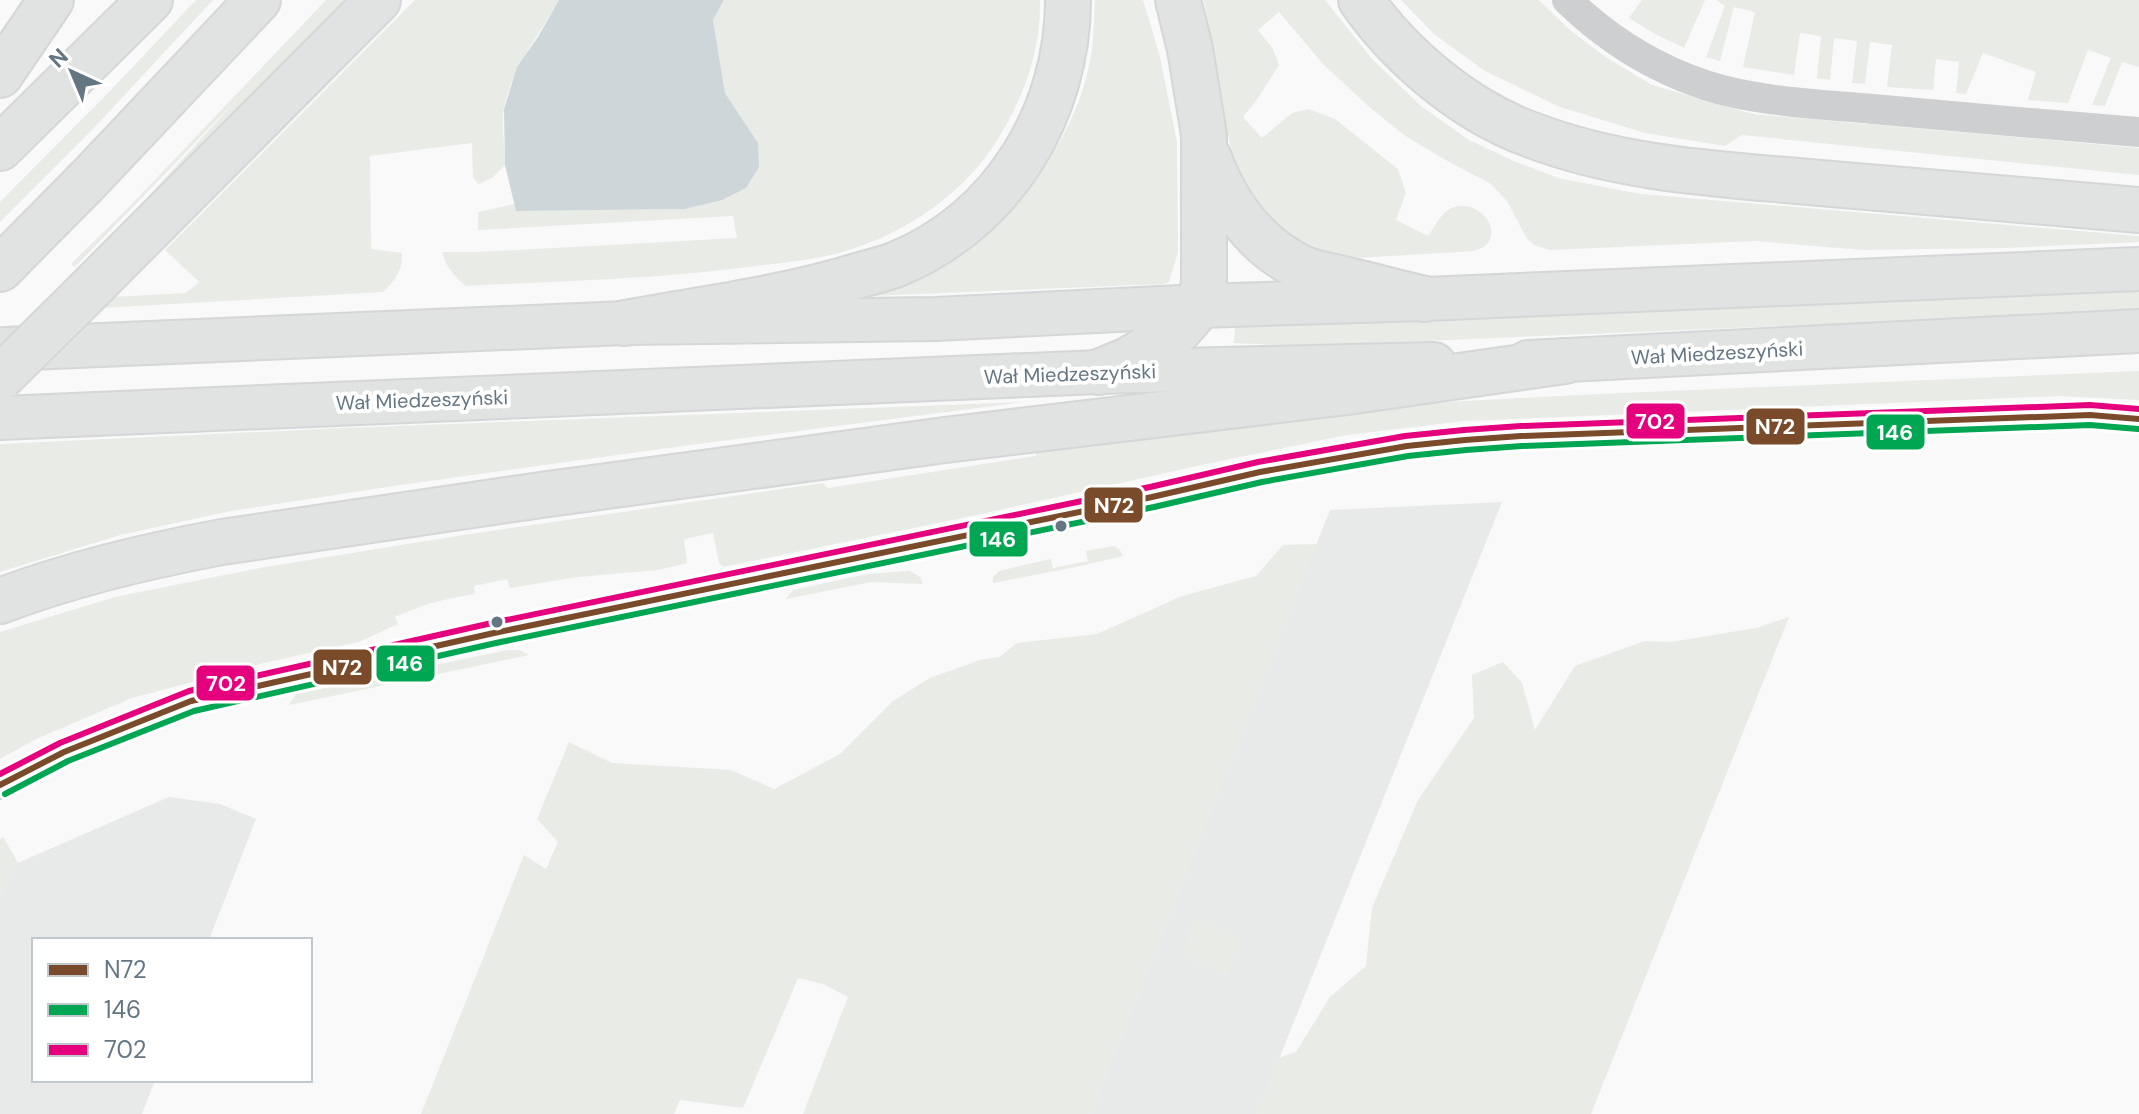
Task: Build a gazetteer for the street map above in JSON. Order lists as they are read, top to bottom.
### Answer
{
  "streets": {
    "main road": ["Wał Miedzeszyński"]
  },
  "lines": ["transit line 702", "transit line N72", "transit line 146"],
  "legend": ["N72", "146", "702"],
  "north": "top left"
}
